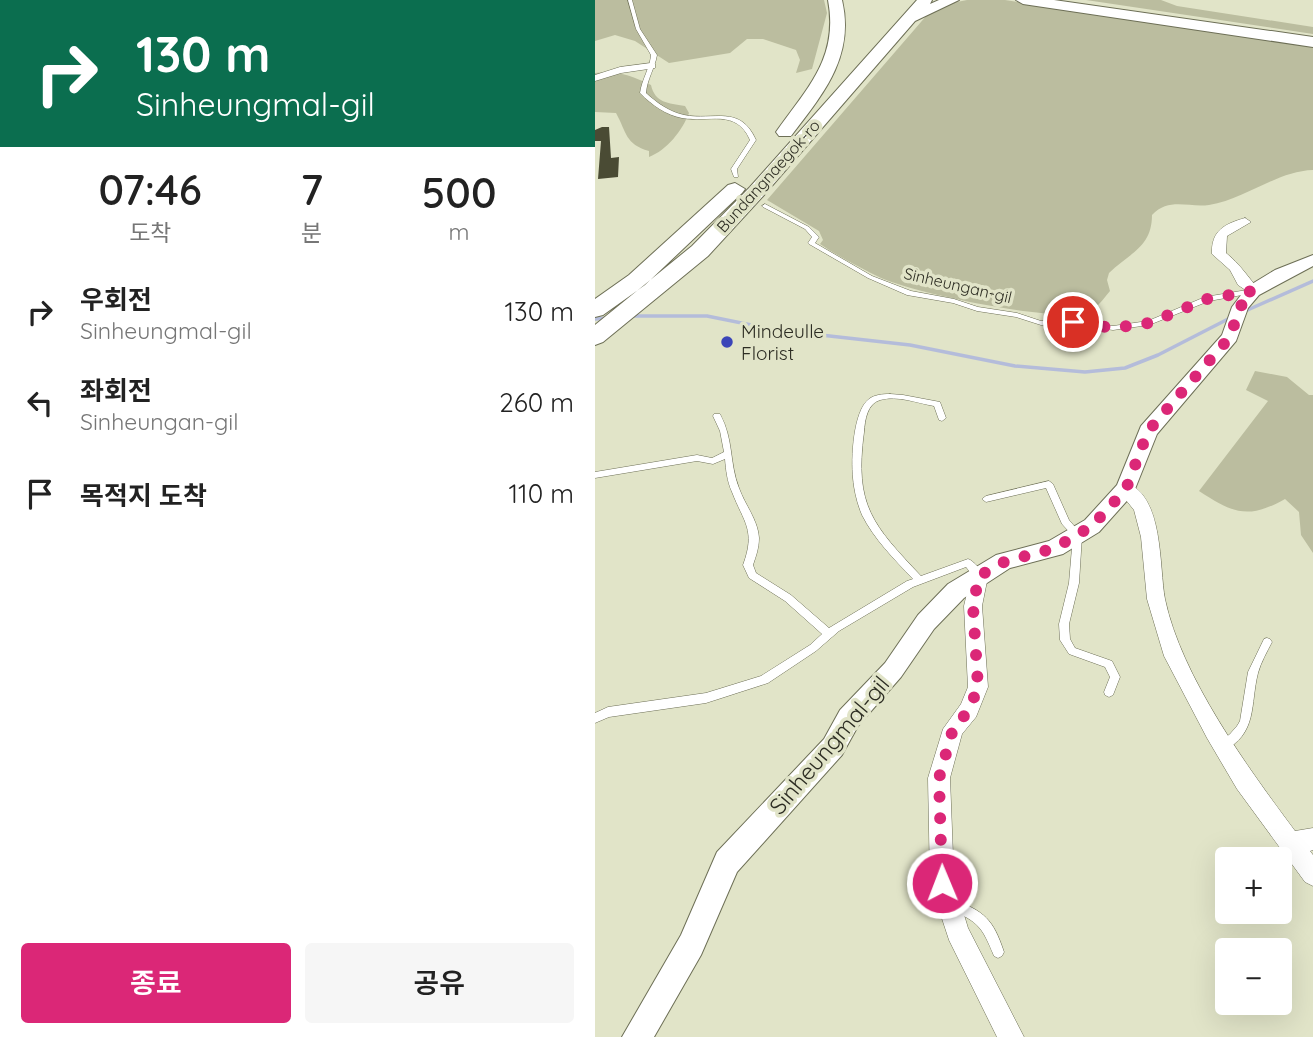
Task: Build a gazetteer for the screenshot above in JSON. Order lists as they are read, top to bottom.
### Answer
{
  "streets": {
    "highway": ["Bundangnaegok-ro"],
    "street": ["Sinheungmal-gil"],
    "lane": ["Sinheungan-gil"]
  },
  "crossings": [
    ["Sinheungan-gil", "Sinheungmal-gil"]
  ],
  "places": ["Mindeulle Florist"],
  "page": {
    "turn": ["130 m", "Sinheungmal-gil"],
    "eta": [
      "07:46",
      "도착",
      "7",
      "분",
      "500",
      "m"
    ],
    "list": [
      {
        "name": "우회전",
        "note": "Sinheungmal-gil",
        "value": "130 m"
      },
      {
        "name": "좌회전",
        "note": "Sinheungan-gil",
        "value": "260 m"
      },
      {
        "name": "목적지 도착",
        "value": "110 m"
      }
    ],
    "map_buttons": ["+", "−"],
    "buttons": ["종료", "공유"]
  }
}
